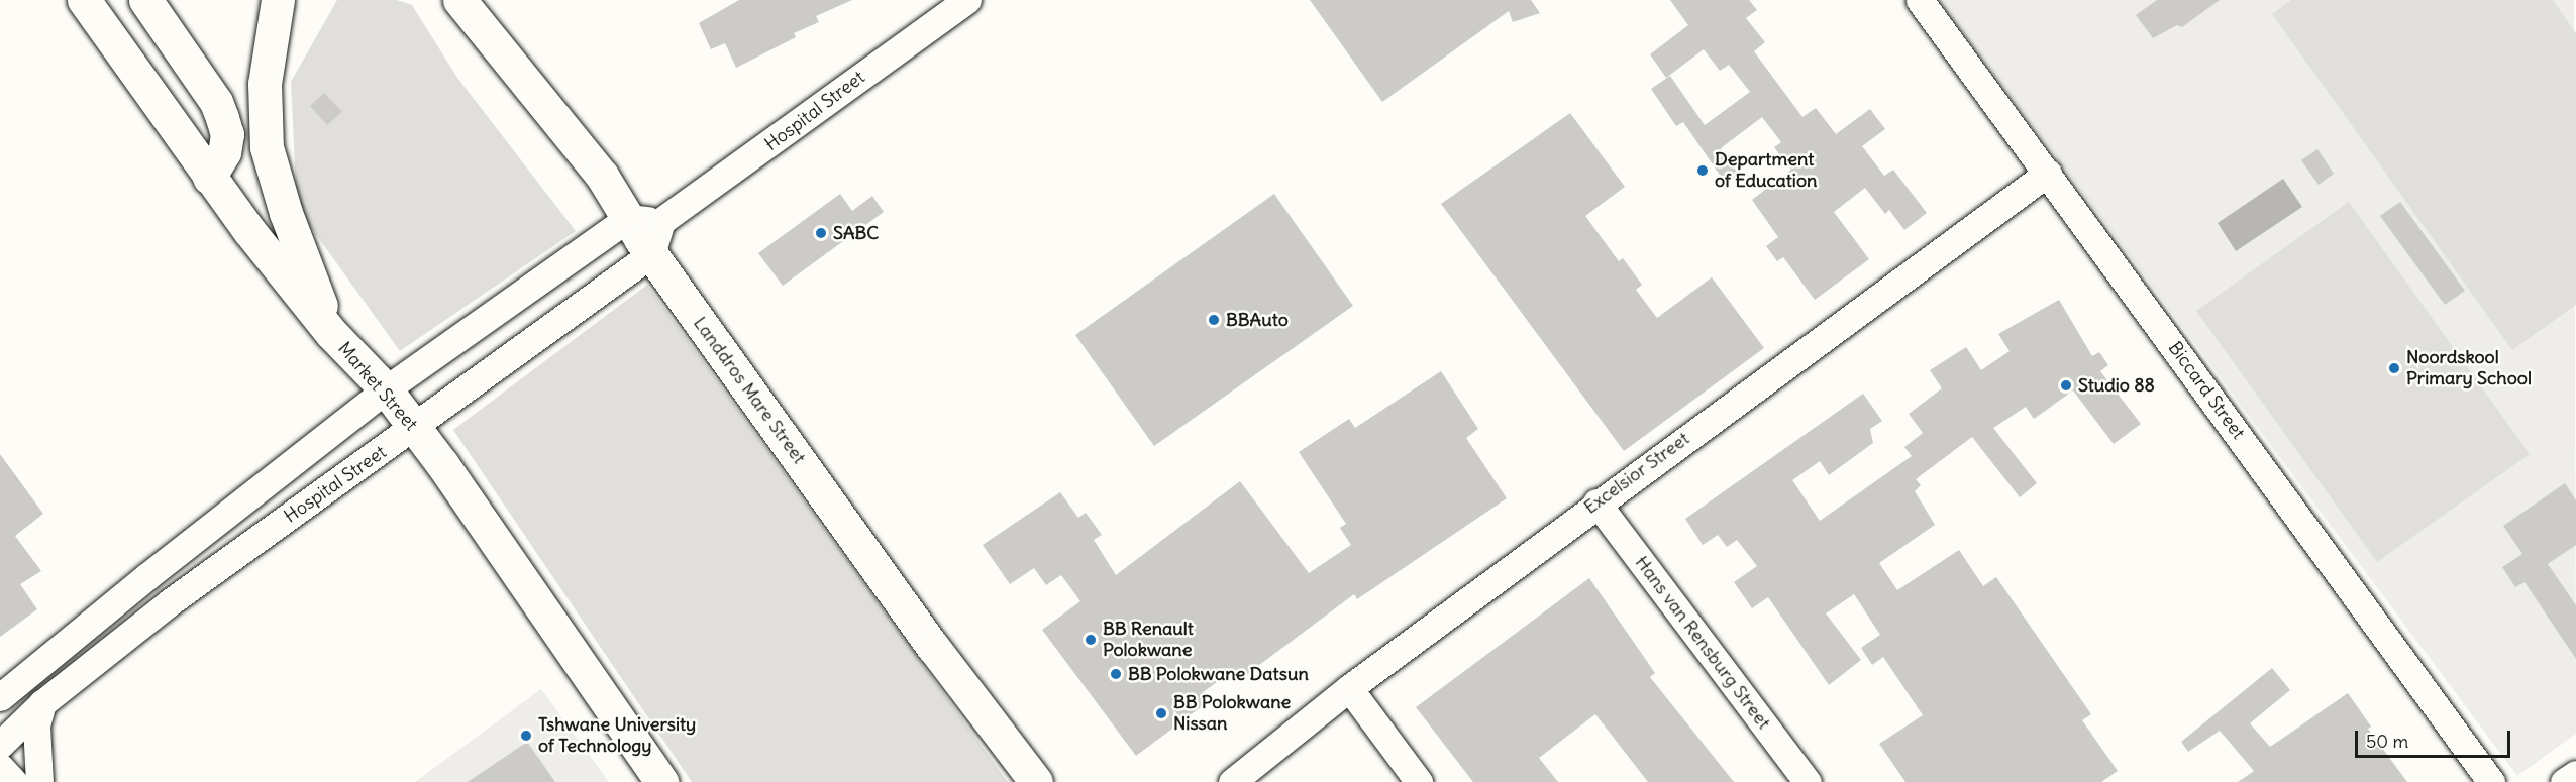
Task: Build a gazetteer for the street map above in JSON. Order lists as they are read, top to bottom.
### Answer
{
  "streets": {
    "main road": ["Market Street", "Landdros Mare Street"],
    "street": [
      "Hospital Street",
      "Biccard Street",
      "Excelsior Street",
      "Hans van Rensburg Street"
    ]
  },
  "crossings": [
    ["Hospital Street", "Market Street"],
    ["Hospital Street", "Landdros Mare Street"],
    ["Biccard Street", "Excelsior Street"],
    ["Excelsior Street", "Hans van Rensburg Street"]
  ],
  "places": [
    "Department of Education",
    "SABC",
    "BBAuto",
    "Noordskool Primary School",
    "Studio 88",
    "BB Renault Polokwane",
    "BB Polokwane Datsun",
    "BB Polokwane Nissan",
    "Tshwane University of Technology"
  ],
  "scale_bar": "50 m"
}
